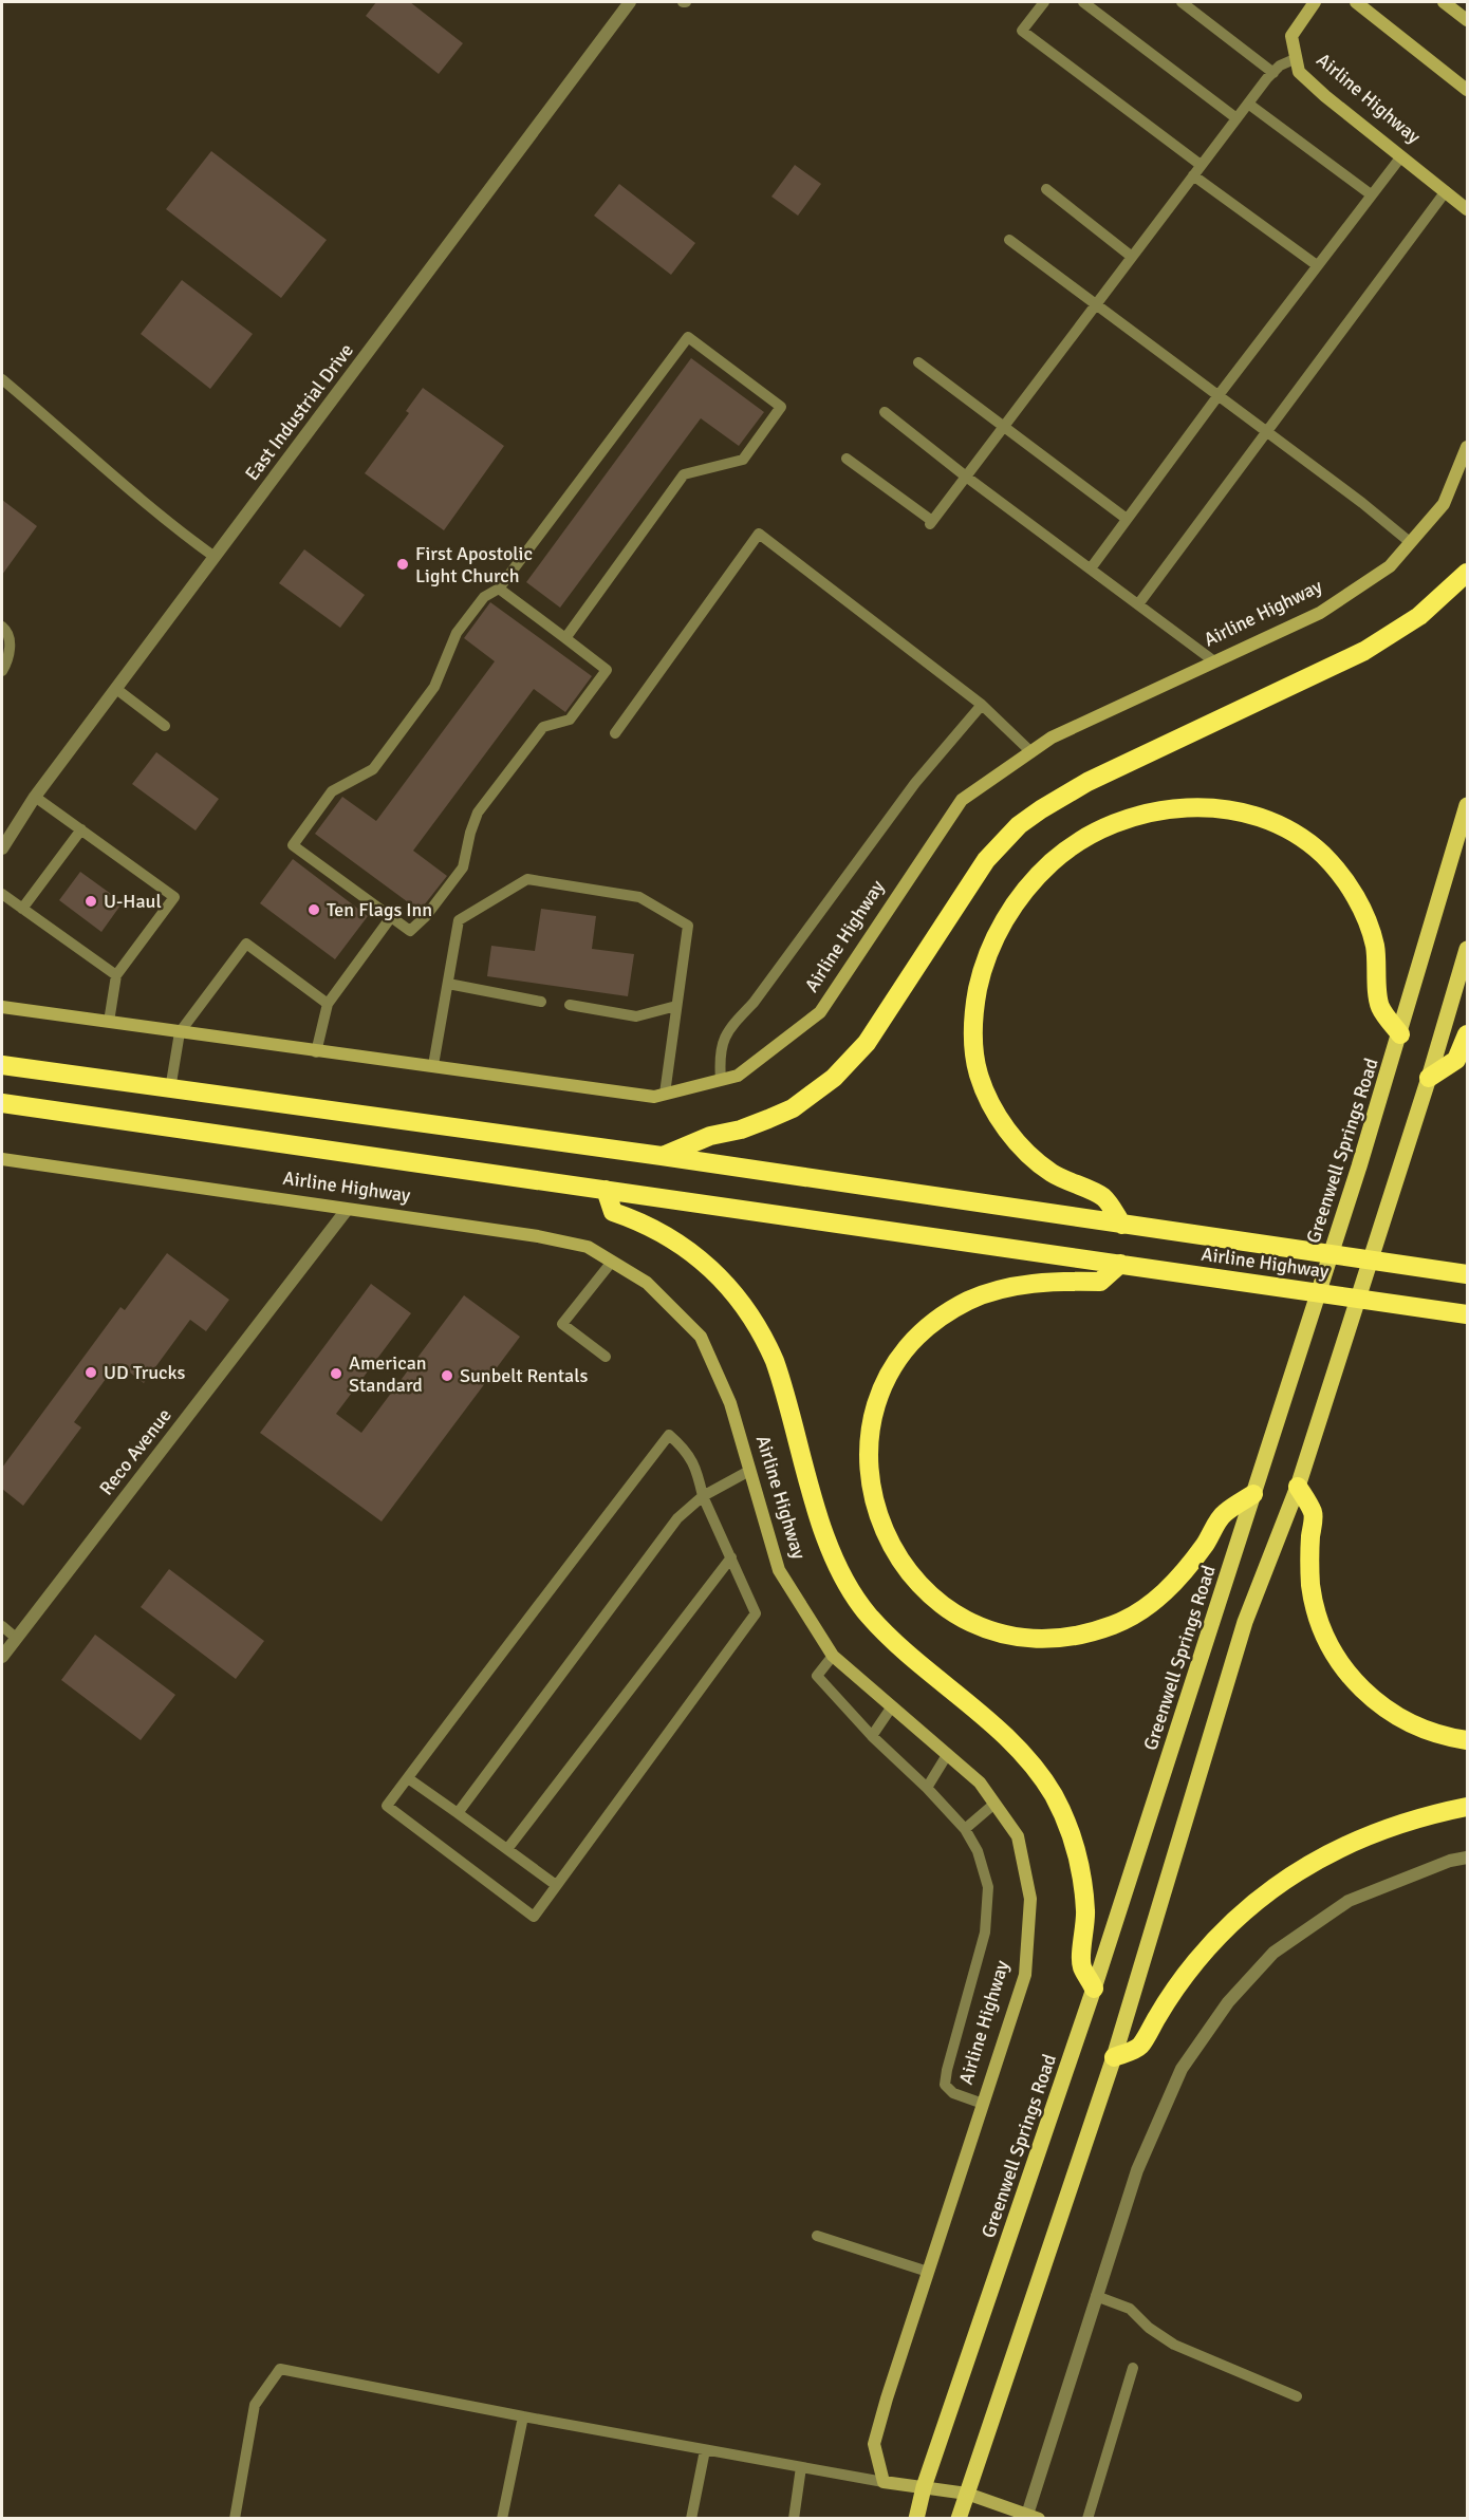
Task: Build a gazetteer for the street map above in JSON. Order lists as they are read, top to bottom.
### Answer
{
  "streets": {
    "highway": ["Airline Highway"],
    "main road": ["Greenwell Springs Road"],
    "street": ["East Industrial Drive", "Reco Avenue"]
  },
  "crossings": [
    ["Airline Highway", "Reco Avenue"]
  ],
  "places": [
    "First Apostolic Light Church",
    "U-Haul",
    "Ten Flags Inn",
    "UD Trucks",
    "American Standard",
    "Sunbelt Rentals"
  ]
}
